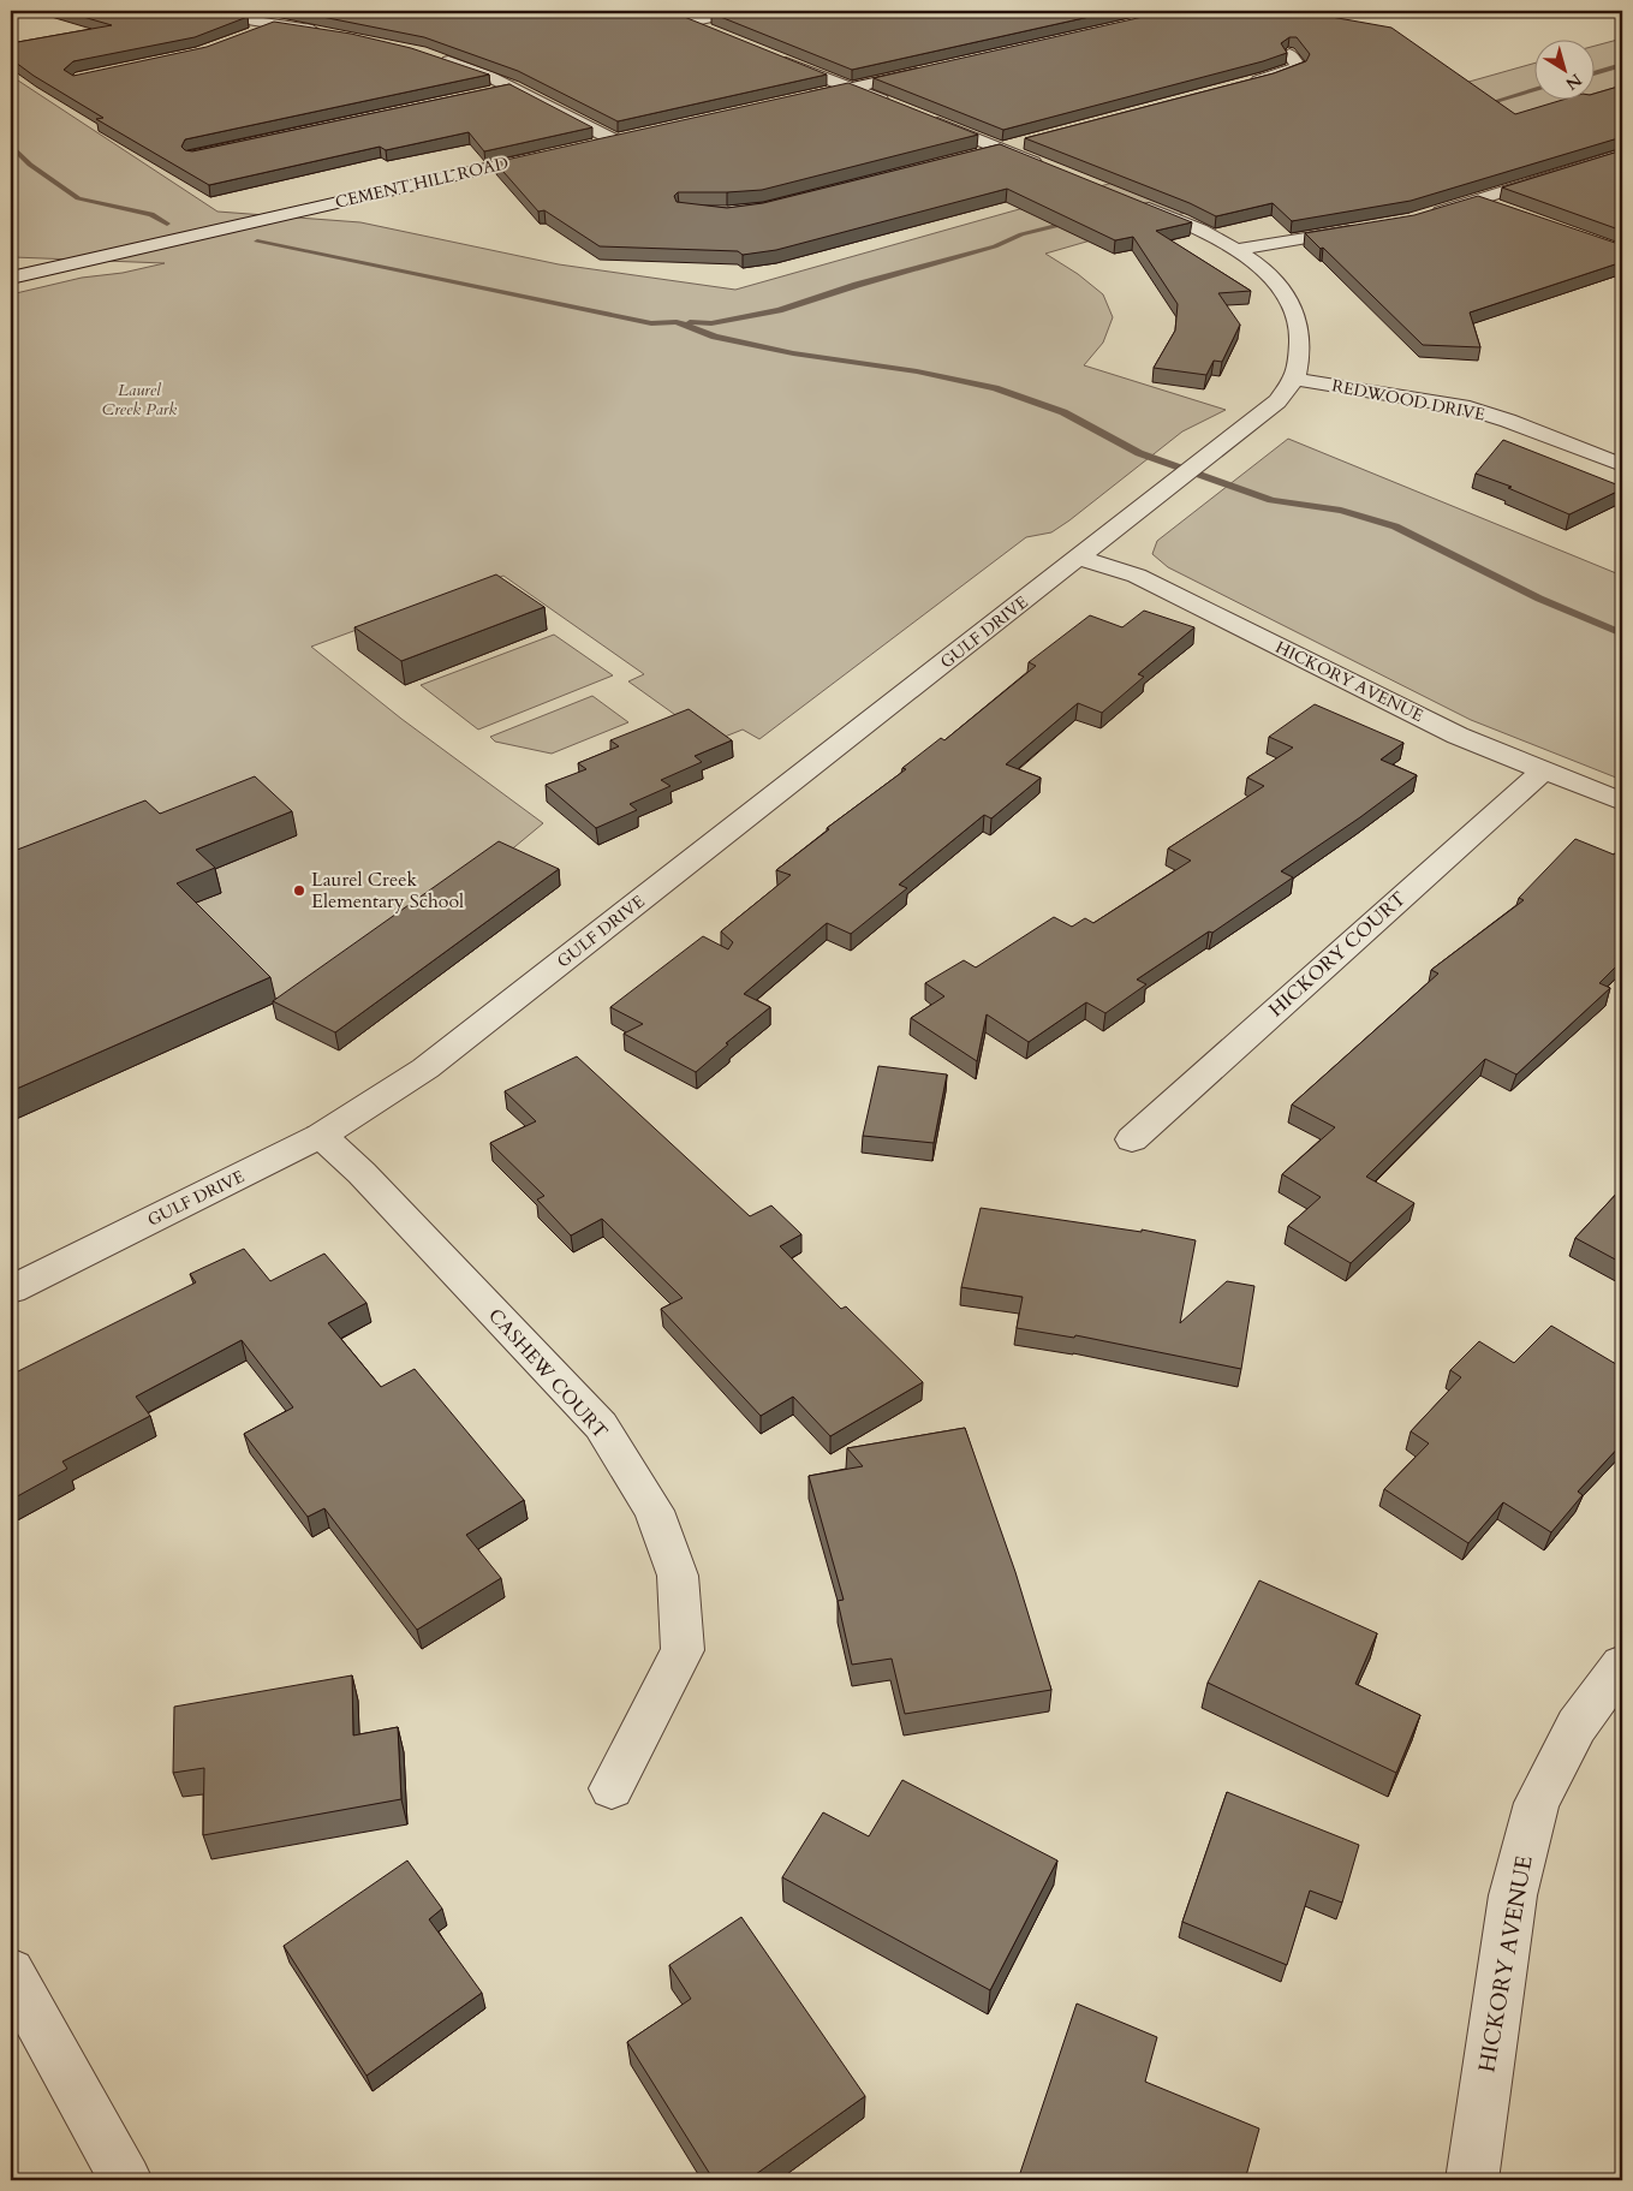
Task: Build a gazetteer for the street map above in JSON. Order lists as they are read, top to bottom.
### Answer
{
  "streets": {
    "street": [
      "CEMENT HILL ROAD",
      "REDWOOD DRIVE",
      "GULF DRIVE",
      "HICKORY AVENUE",
      "HICKORY COURT",
      "CASHEW COURT"
    ]
  },
  "crossings": [
    ["REDWOOD DRIVE", "GULF DRIVE"],
    ["GULF DRIVE", "HICKORY AVENUE"],
    ["GULF DRIVE", "CASHEW COURT"],
    ["HICKORY AVENUE", "HICKORY COURT"]
  ],
  "parks": ["Laurel Creek Park"],
  "places": ["Laurel Creek Elementary School"],
  "north": "bottom right"
}
